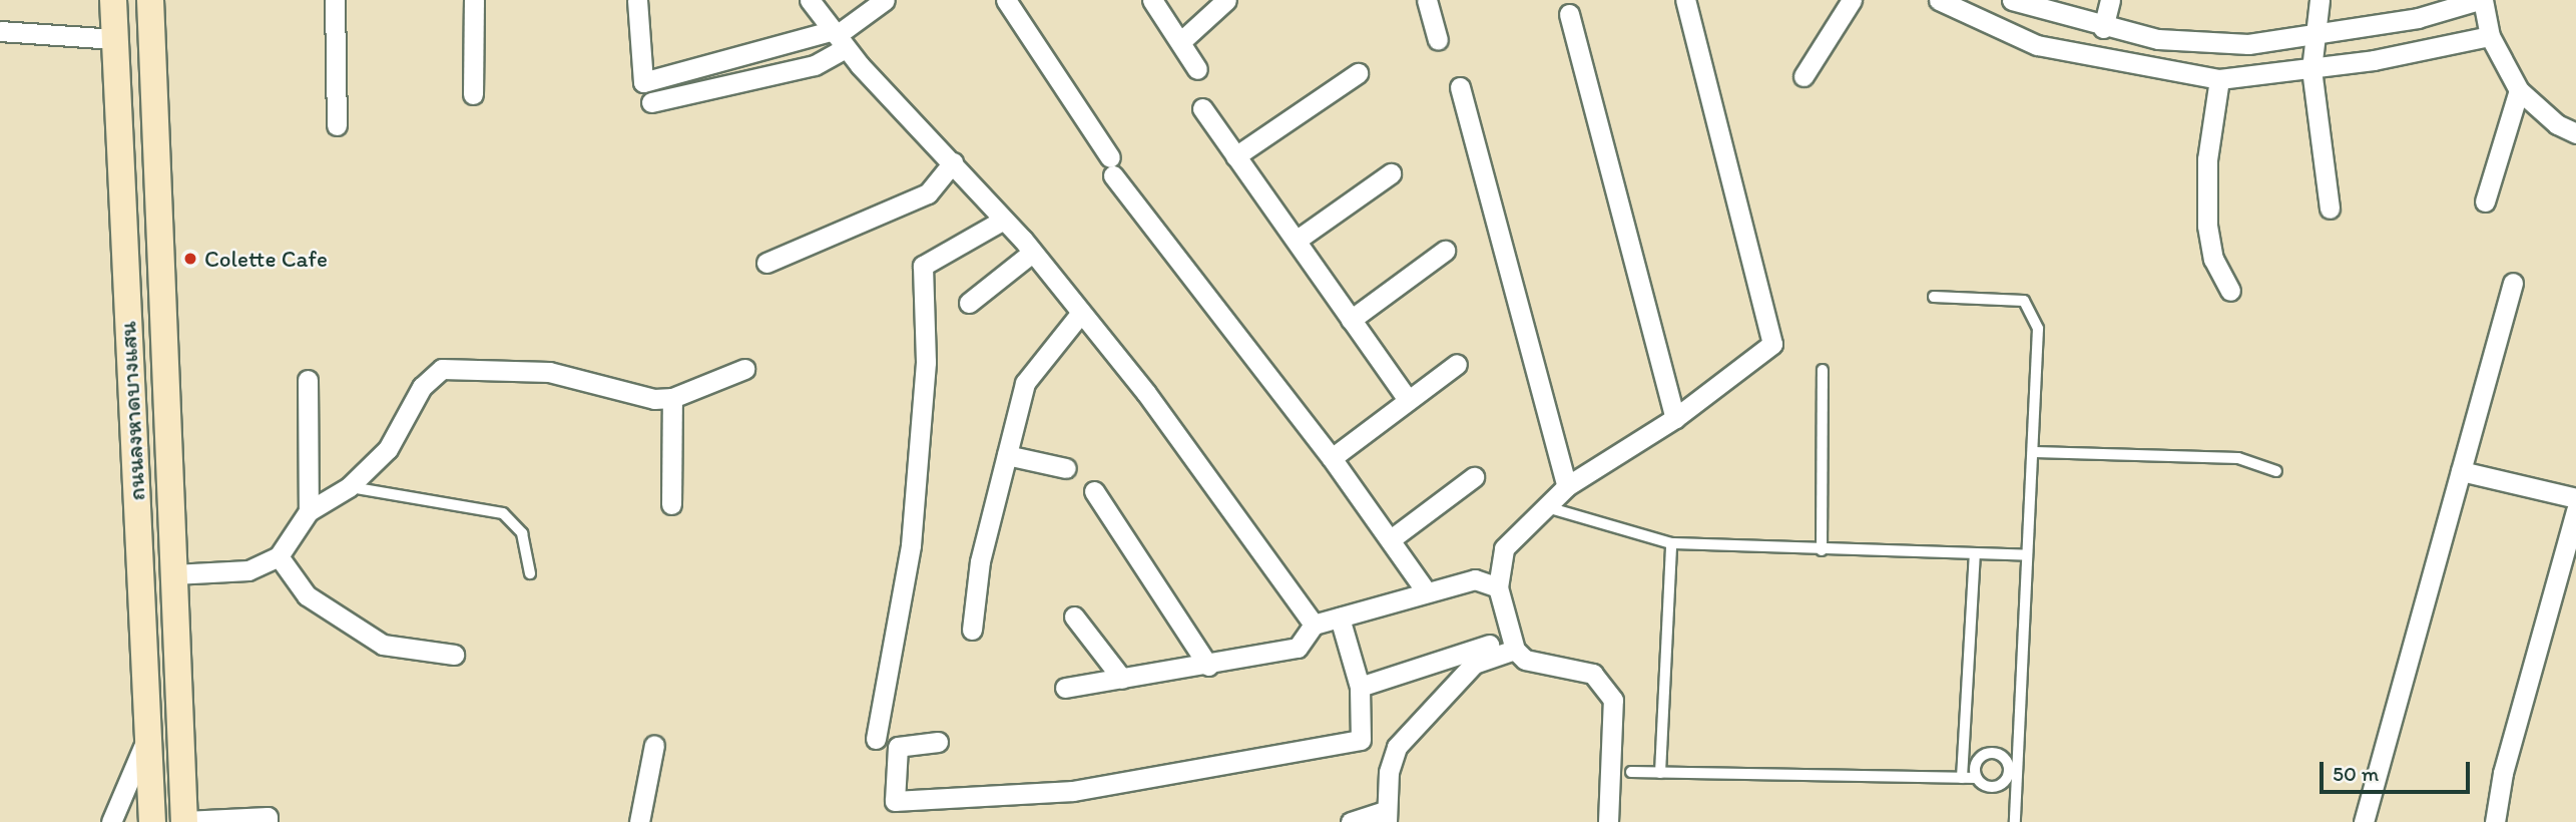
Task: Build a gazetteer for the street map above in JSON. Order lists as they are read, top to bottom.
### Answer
{
  "streets": {
    "main road": ["ถนนลงหาดบางแสน"]
  },
  "places": ["Colette Cafe"],
  "scale_bar": "50 m"
}
